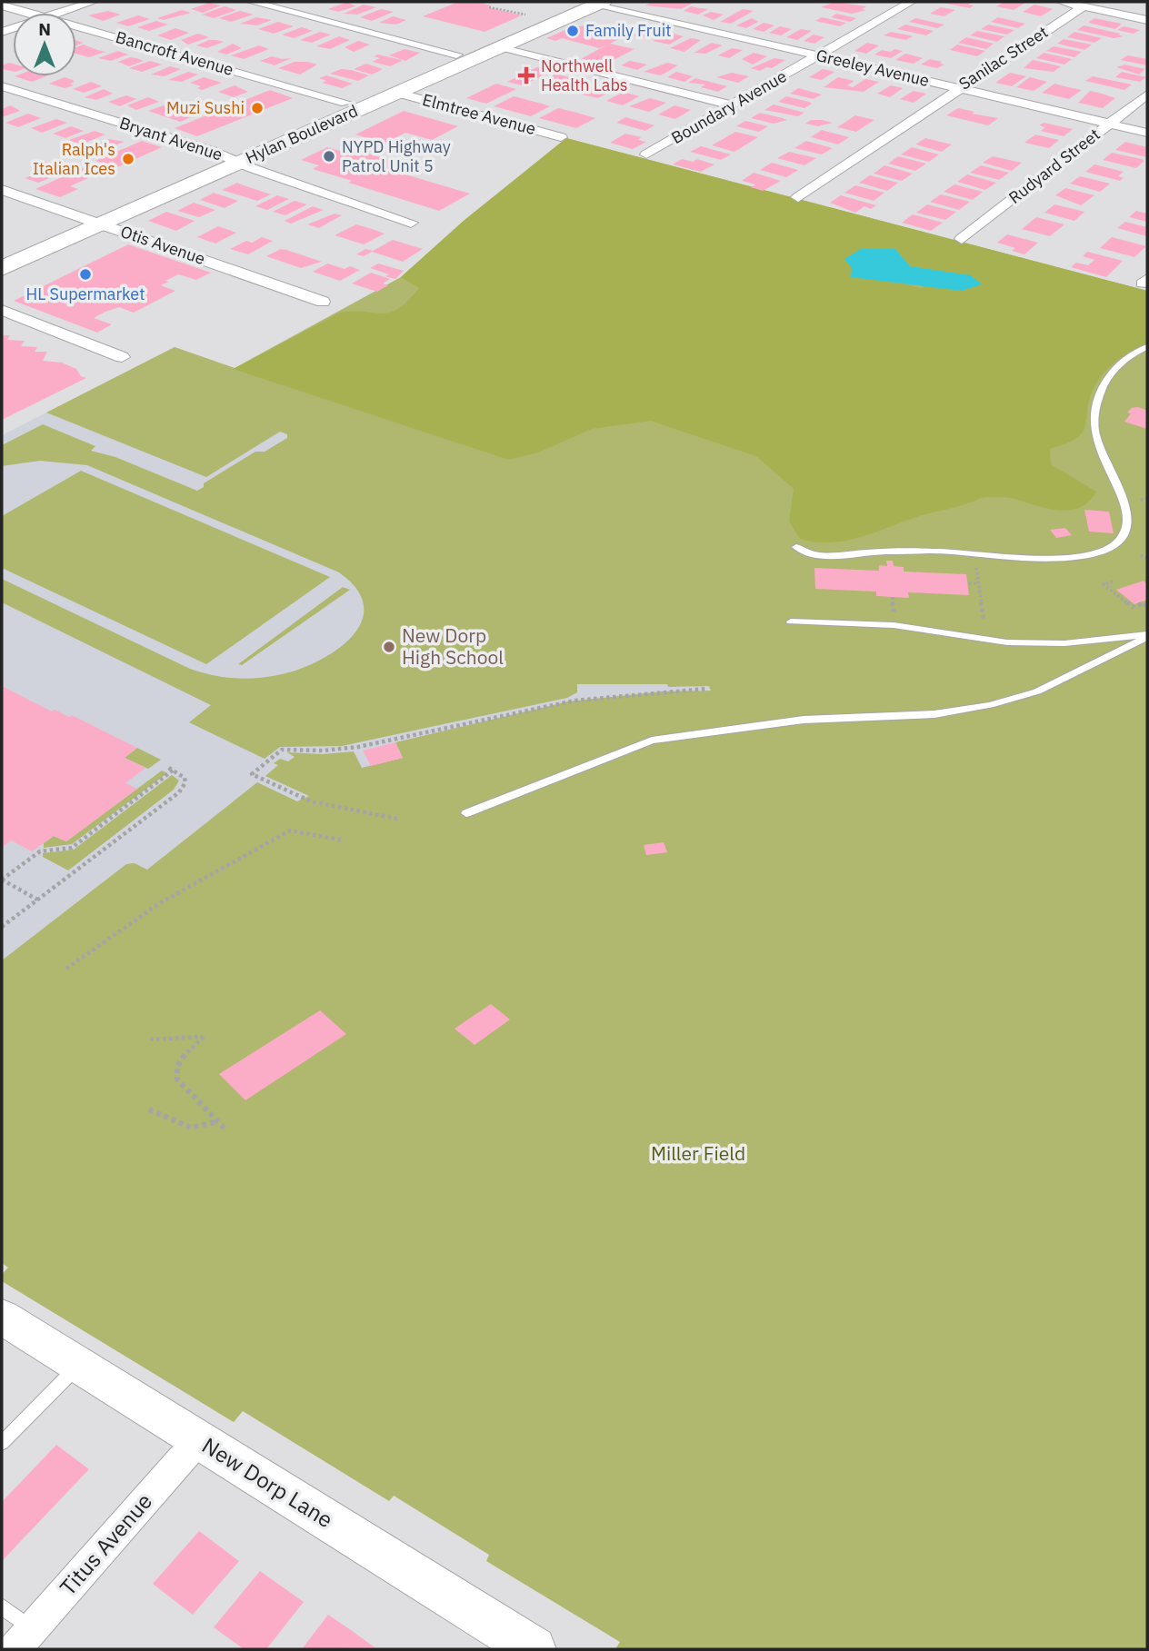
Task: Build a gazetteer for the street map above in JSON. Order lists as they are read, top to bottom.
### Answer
{
  "streets": {
    "main road": ["Hylan Boulevard"],
    "street": [
      "Bancroft Avenue",
      "Sanilac Street",
      "Greeley Avenue",
      "Boundary Avenue",
      "Elmtree Avenue",
      "Bryant Avenue",
      "Rudyard Street",
      "Otis Avenue",
      "New Dorp Lane",
      "Titus Avenue"
    ]
  },
  "crossings": [
    ["Bancroft Avenue", "Hylan Boulevard"],
    ["Sanilac Street", "Greeley Avenue"],
    ["Greeley Avenue", "Boundary Avenue"],
    ["Greeley Avenue", "Hylan Boulevard"],
    ["Greeley Avenue", "Rudyard Street"],
    ["Elmtree Avenue", "Hylan Boulevard"],
    ["Hylan Boulevard", "Bryant Avenue"],
    ["Hylan Boulevard", "Otis Avenue"],
    ["New Dorp Lane", "Titus Avenue"]
  ],
  "parks": ["Miller Field"],
  "places": {
    "other": [
      "Family Fruit",
      "Muzi Sushi",
      "NYPD Highway Patrol Unit 5",
      "Ralph's Italian Ices",
      "HL Supermarket",
      "New Dorp High School"
    ],
    "health": ["Northwell Health Labs"]
  },
  "north": "top"
}
